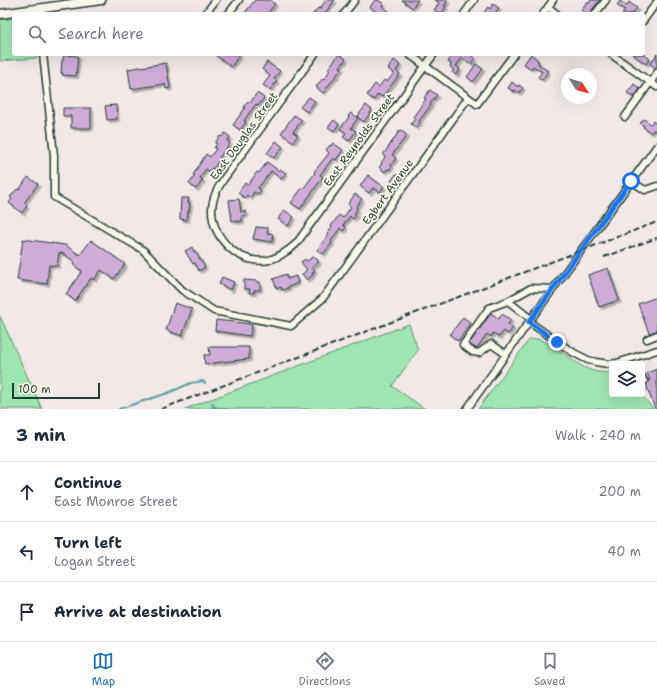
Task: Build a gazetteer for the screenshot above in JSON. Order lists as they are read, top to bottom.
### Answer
{
  "streets": {
    "street": ["East Douglas Street", "East Reynolds Street", "Egbert Avenue"]
  },
  "crossings": [
    ["East Douglas Street", "East Reynolds Street"]
  ],
  "scale_bar": "100 m",
  "north": "bottom right",
  "page": {
    "search": "Search here",
    "scale": "100 m",
    "heading": ["3 min", "Walk · 240 m"],
    "list": [
      ["Continue", "East Monroe Street", "200 m"],
      ["Turn left", "Logan Street", "40 m"],
      "Arrive at destination"
    ],
    "nav": ["Map", "Directions", "Saved"]
  }
}
